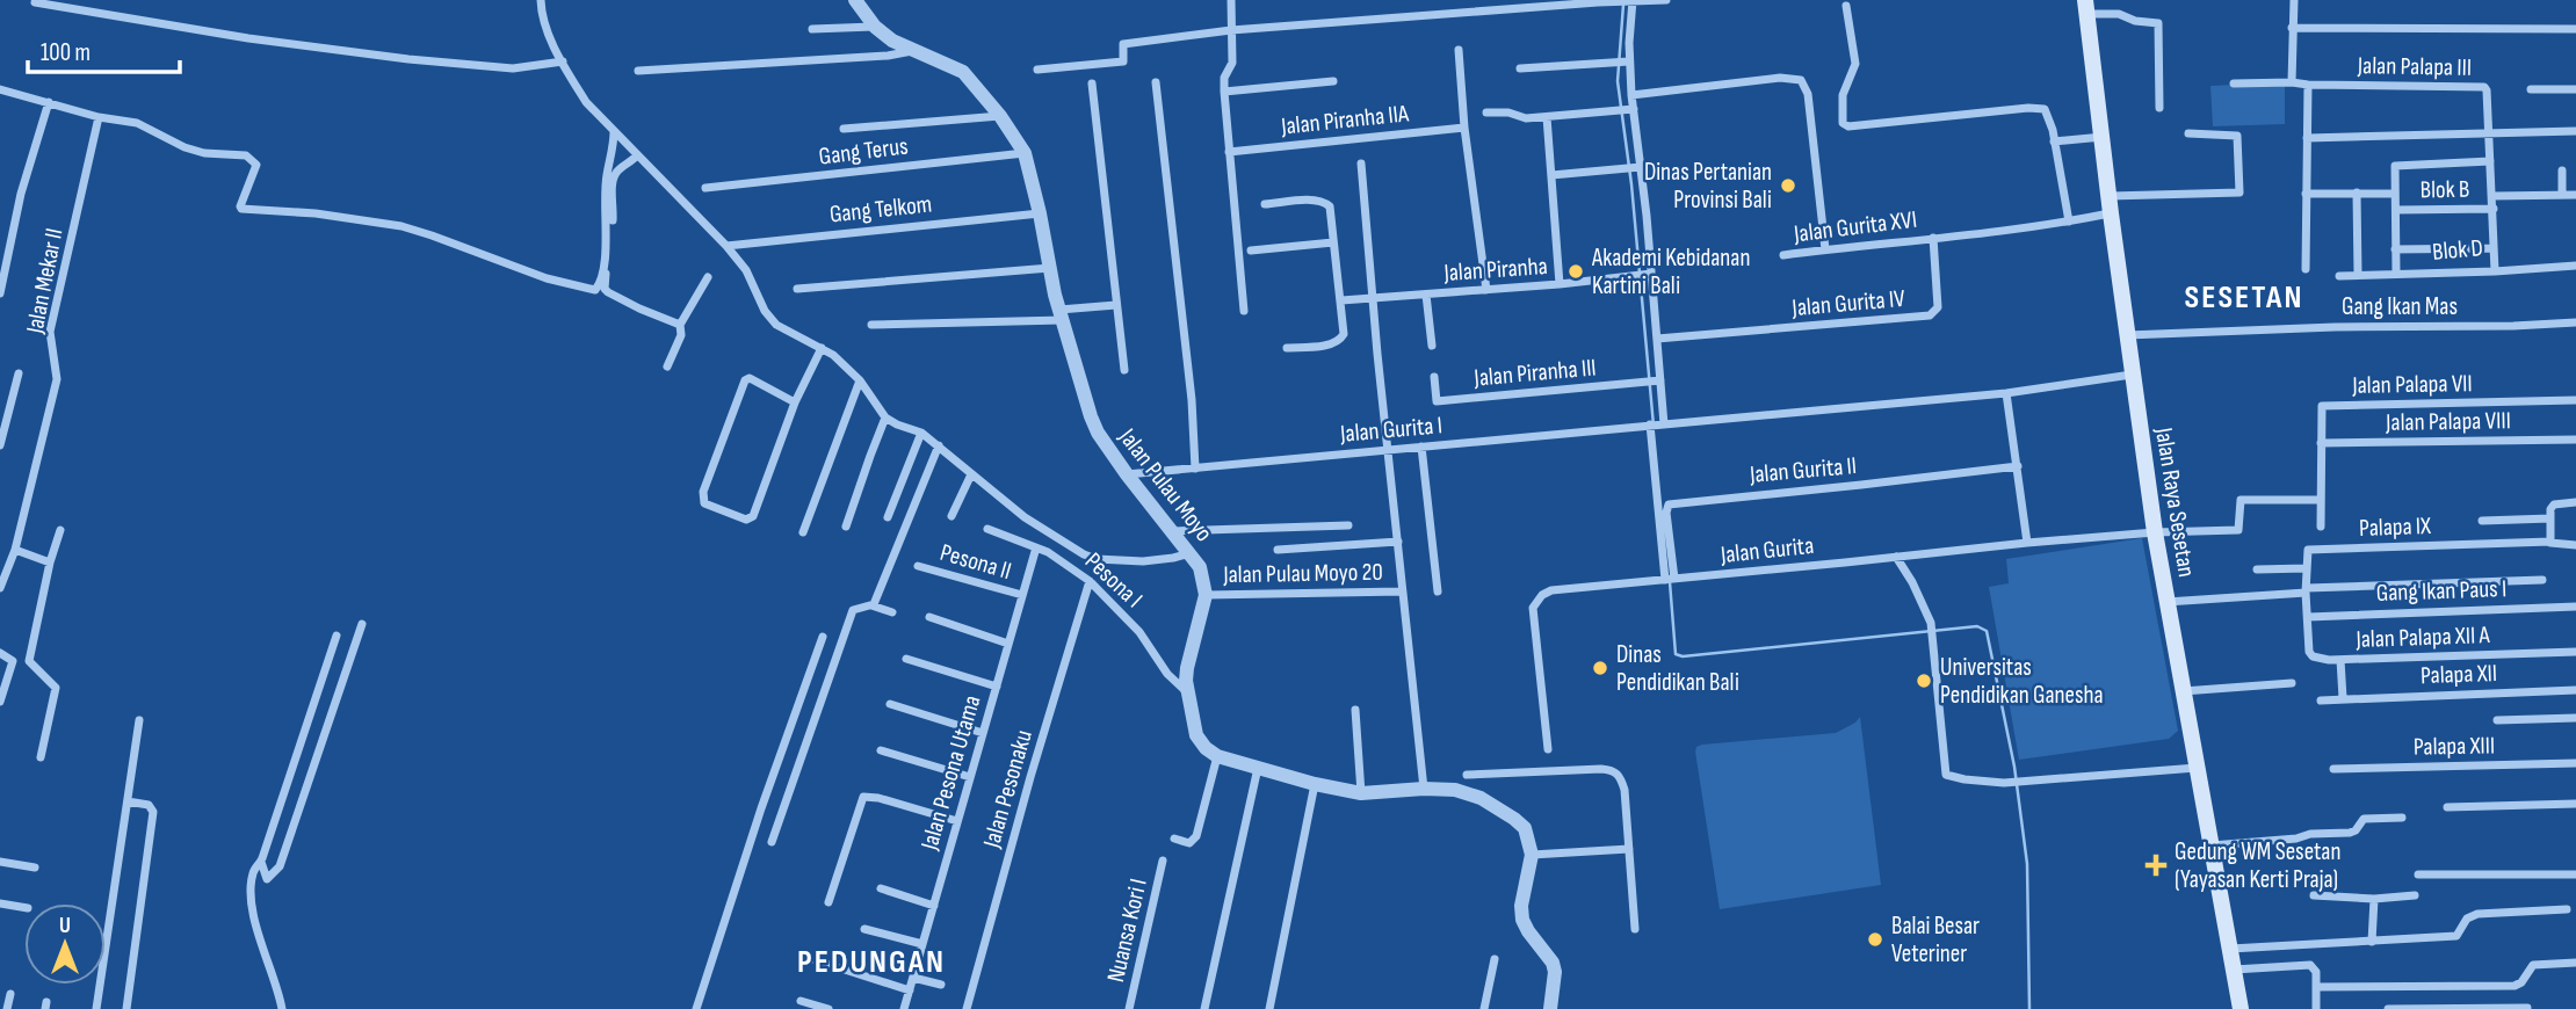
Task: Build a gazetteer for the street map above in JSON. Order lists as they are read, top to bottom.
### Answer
{
  "streets": {
    "main road": ["Jalan Raya Sesetan"],
    "street": [
      "Jalan Palapa III",
      "Jalan Piranha IIA",
      "Gang Terus",
      "Blok B",
      "Gang Telkom",
      "Jalan Gurita XVI",
      "Blok D",
      "Jalan Piranha",
      "Jalan Mekar II",
      "Jalan Gurita IV",
      "Gang Ikan Mas",
      "Jalan Piranha III",
      "Jalan Palapa VII",
      "Jalan Palapa VIII",
      "Jalan Gurita I",
      "Jalan Gurita II",
      "Jalan Pulau Moyo",
      "Palapa IX",
      "Jalan Gurita",
      "Pesona II",
      "Jalan Pulau Moyo 20",
      "Pesona I",
      "Gang Ikan Paus I",
      "Jalan Palapa XII A",
      "Palapa XII",
      "Palapa XIII",
      "Jalan Pesona Utama",
      "Jalan Pesonaku",
      "Nuansa Kori I"
    ]
  },
  "crossings": [
    ["Jalan Palapa III", "Blok D"],
    ["Gang Terus", "Jalan Pulau Moyo"],
    ["Blok B", "Blok D"],
    ["Gang Telkom", "Jalan Pulau Moyo"],
    ["Jalan Gurita XVI", "Jalan Gurita IV"],
    ["Gang Ikan Mas", "Jalan Raya Sesetan"],
    ["Jalan Palapa VII", "Jalan Palapa VIII"],
    ["Jalan Palapa VII", "Jalan Gurita"],
    ["Jalan Gurita I", "Jalan Pulau Moyo"],
    ["Jalan Gurita I", "Jalan Raya Sesetan"],
    ["Jalan Pulau Moyo", "Jalan Pulau Moyo 20"],
    ["Jalan Raya Sesetan", "Jalan Gurita"],
    ["Pesona II", "Jalan Pesona Utama"],
    ["Pesona I", "Jalan Pesona Utama"],
    ["Pesona I", "Jalan Pesonaku"],
    ["Gang Ikan Paus I", "Jalan Palapa XII A"]
  ],
  "districts": ["SESETAN", "PEDUNGAN"],
  "places": {
    "other": [
      "Dinas Pertanian Provinsi Bali",
      "Akademi Kebidanan Kartini Bali",
      "Dinas Pendidikan Bali",
      "Universitas Pendidikan Ganesha",
      "Balai Besar Veteriner"
    ],
    "health": ["Gedung WM Sesetan (Yayasan Kerti Praja)"]
  },
  "scale_bar": "100 m",
  "north": "top"
}
